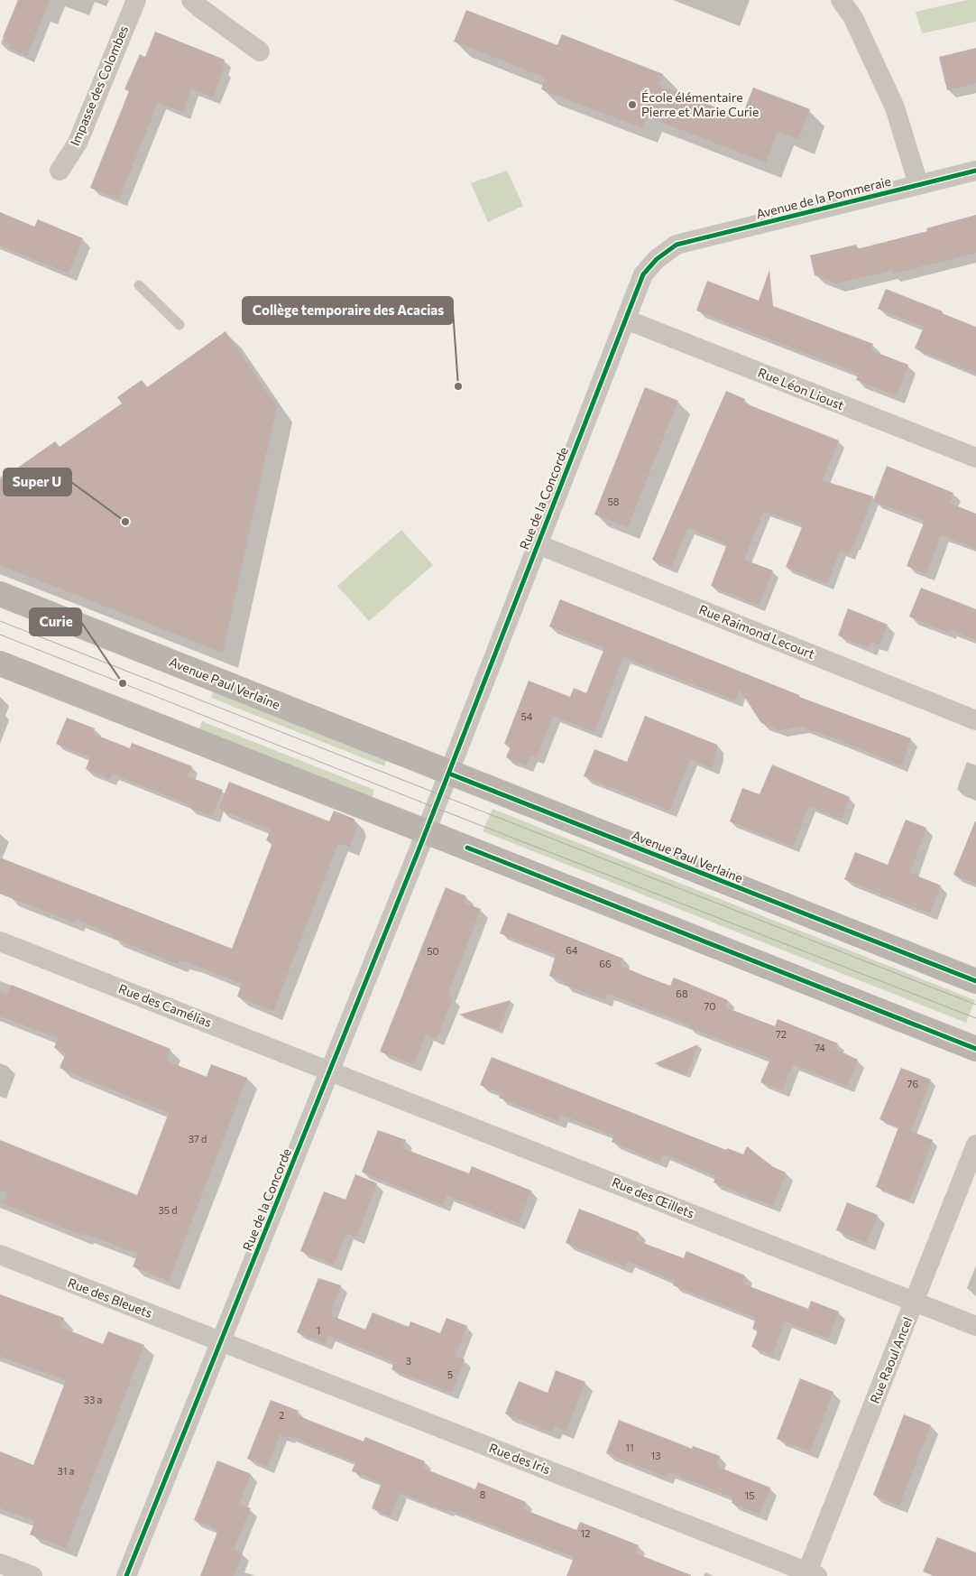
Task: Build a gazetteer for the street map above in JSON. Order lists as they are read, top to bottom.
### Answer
{
  "streets": {
    "street": [
      "Impasse des Colombes",
      "Avenue de la Pommeraie",
      "Rue Léon Lioust",
      "Rue de la Concorde",
      "Rue Raimond Lecourt",
      "Avenue Paul Verlaine",
      "Rue des Camélias",
      "Rue des Œillets",
      "Rue des Bleuets",
      "Rue Raoul Ancel",
      "Rue des Iris"
    ]
  },
  "crossings": [
    ["Avenue de la Pommeraie", "Rue de la Concorde"],
    ["Rue Léon Lioust", "Rue de la Concorde"],
    ["Rue de la Concorde", "Rue Raimond Lecourt"],
    ["Rue de la Concorde", "Avenue Paul Verlaine"],
    ["Rue de la Concorde", "Rue des Camélias"],
    ["Rue de la Concorde", "Rue des Œillets"],
    ["Rue de la Concorde", "Rue des Bleuets"],
    ["Rue de la Concorde", "Rue des Iris"],
    ["Rue des Camélias", "Rue des Œillets"],
    ["Rue des Œillets", "Rue Raoul Ancel"],
    ["Rue des Bleuets", "Rue des Iris"],
    ["Rue Raoul Ancel", "Rue des Iris"]
  ],
  "places": [
    "École élémentaire Pierre et Marie Curie",
    "Collège temporaire des Acacias",
    "Super U",
    "Curie"
  ],
  "house_numbers": [
    "58",
    "54",
    "64",
    "50",
    "66",
    "68",
    "70",
    "72",
    "74",
    "76",
    "37 d",
    "35 d",
    "1",
    "3",
    "5",
    "33 a",
    "2",
    "11",
    "13",
    "31 a",
    "8",
    "15",
    "12"
  ]
}
